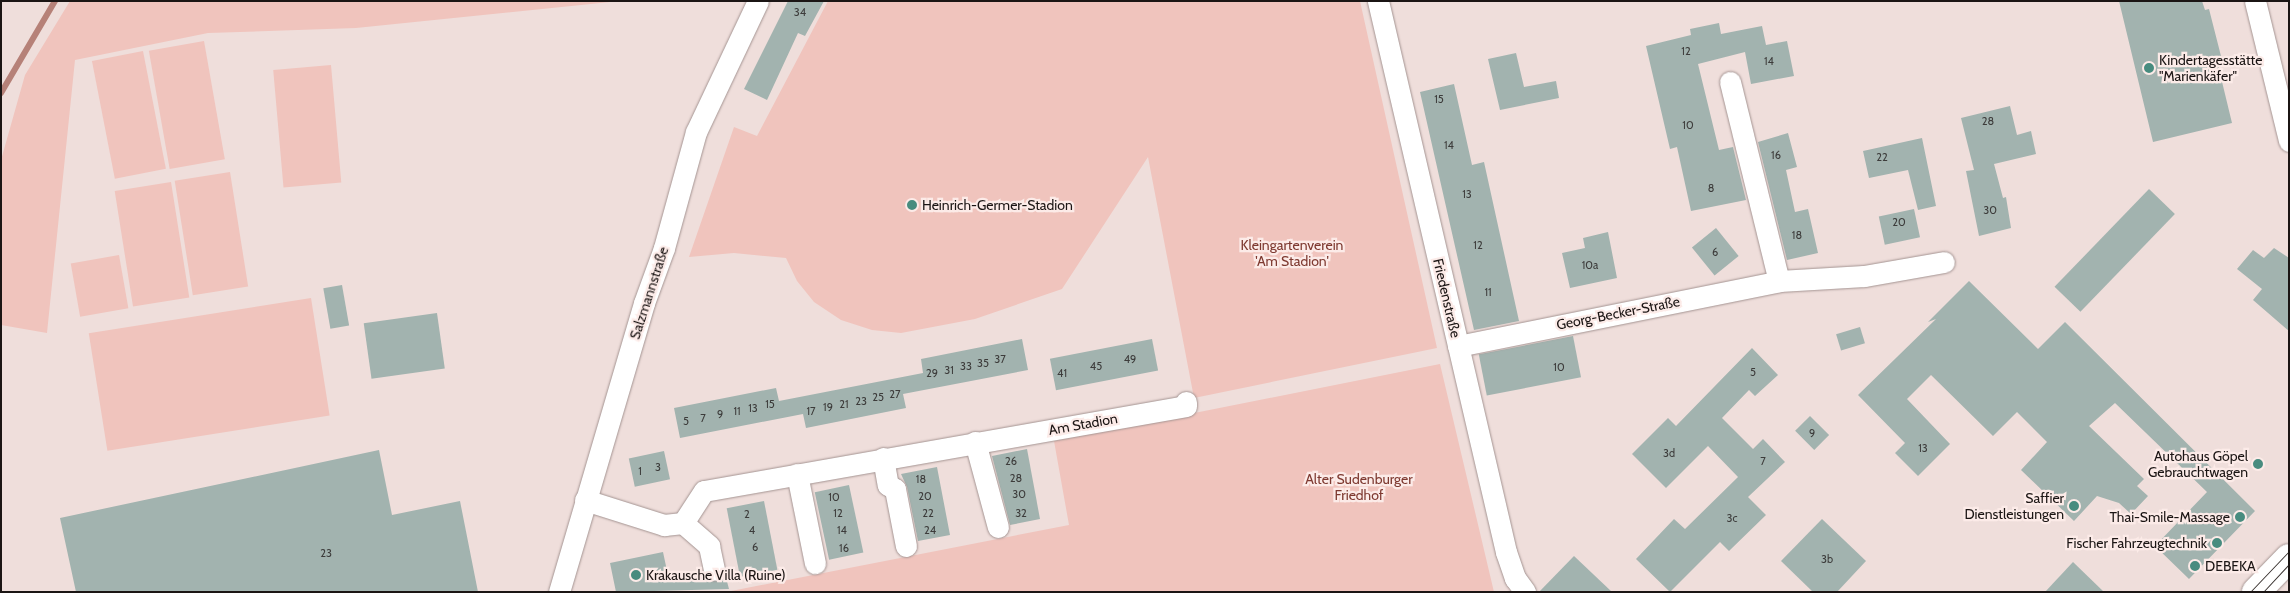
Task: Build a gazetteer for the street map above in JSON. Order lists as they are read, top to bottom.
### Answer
{
  "streets": {
    "street": [
      "Salzmannstraße",
      "Friedenstraße",
      "Georg-Becker-Straße",
      "Am Stadion"
    ]
  },
  "crossings": [
    ["Friedenstraße", "Georg-Becker-Straße"]
  ],
  "parks": ["Kleingartenverein 'Am Stadion'", "Alter Sudenburger Friedhof"],
  "places": [
    "Kindertagesstätte \"Marienkäfer\"",
    "Heinrich-Germer-Stadion",
    "Autohaus Göpel Gebrauchtwagen",
    "Saffier Dienstleistungen",
    "Thai-Smile-Massage",
    "Fischer Fahrzeugtechnik",
    "DEBEKA",
    "Krakausche Villa (Ruine)"
  ],
  "house_numbers": [
    "34",
    "12",
    "14",
    "15",
    "28",
    "10",
    "14",
    "16",
    "22",
    "8",
    "13",
    "30",
    "20",
    "18",
    "12",
    "6",
    "10a",
    "11",
    "37",
    "49",
    "35",
    "33",
    "45",
    "10",
    "31",
    "5",
    "29",
    "41",
    "27",
    "25",
    "23",
    "15",
    "21",
    "19",
    "13",
    "11",
    "17",
    "9",
    "7",
    "5",
    "9",
    "13",
    "3d",
    "26",
    "7",
    "3",
    "1",
    "28",
    "18",
    "30",
    "20",
    "10",
    "12",
    "22",
    "32",
    "2",
    "3c",
    "4",
    "14",
    "24",
    "6",
    "16",
    "23",
    "3b"
  ]
}
